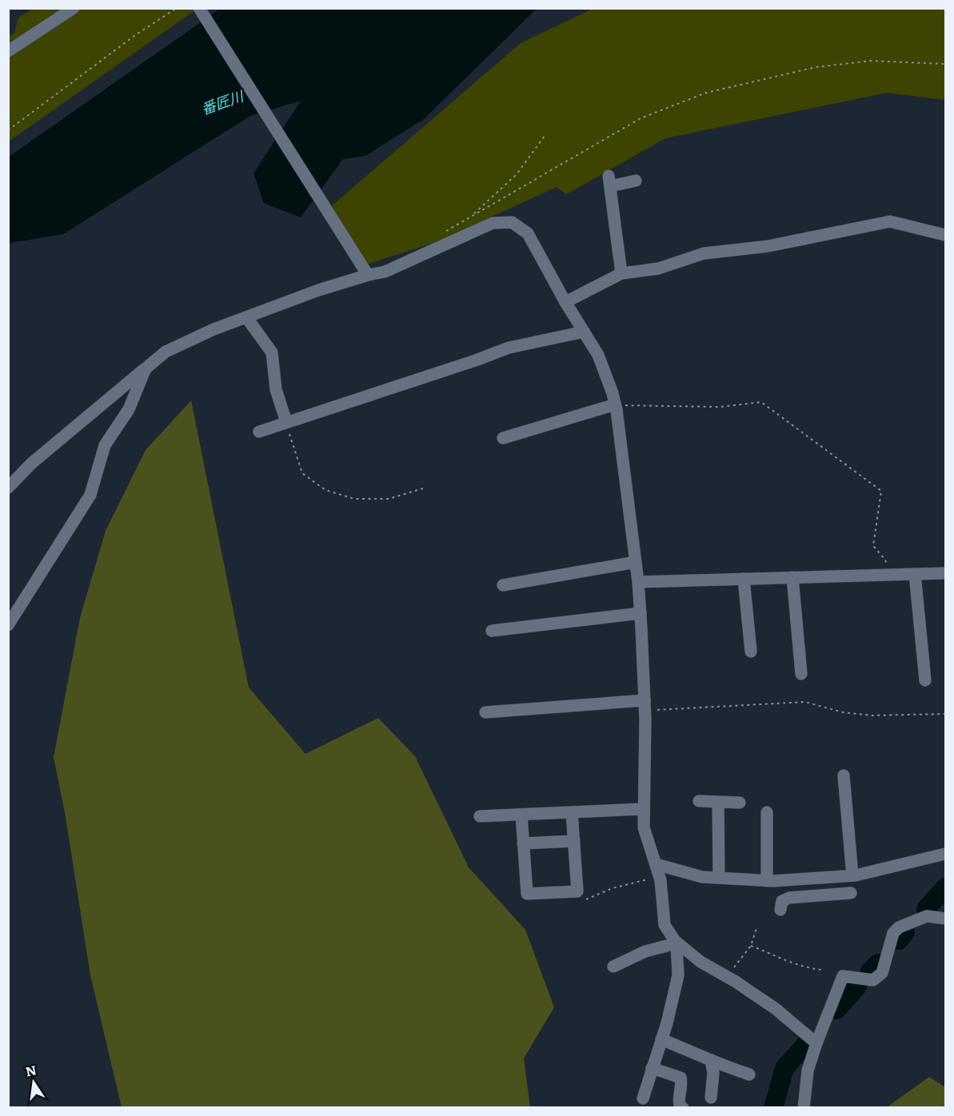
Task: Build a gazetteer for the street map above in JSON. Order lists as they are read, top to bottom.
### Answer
{
  "water": ["番匠川"],
  "north": "top"
}
